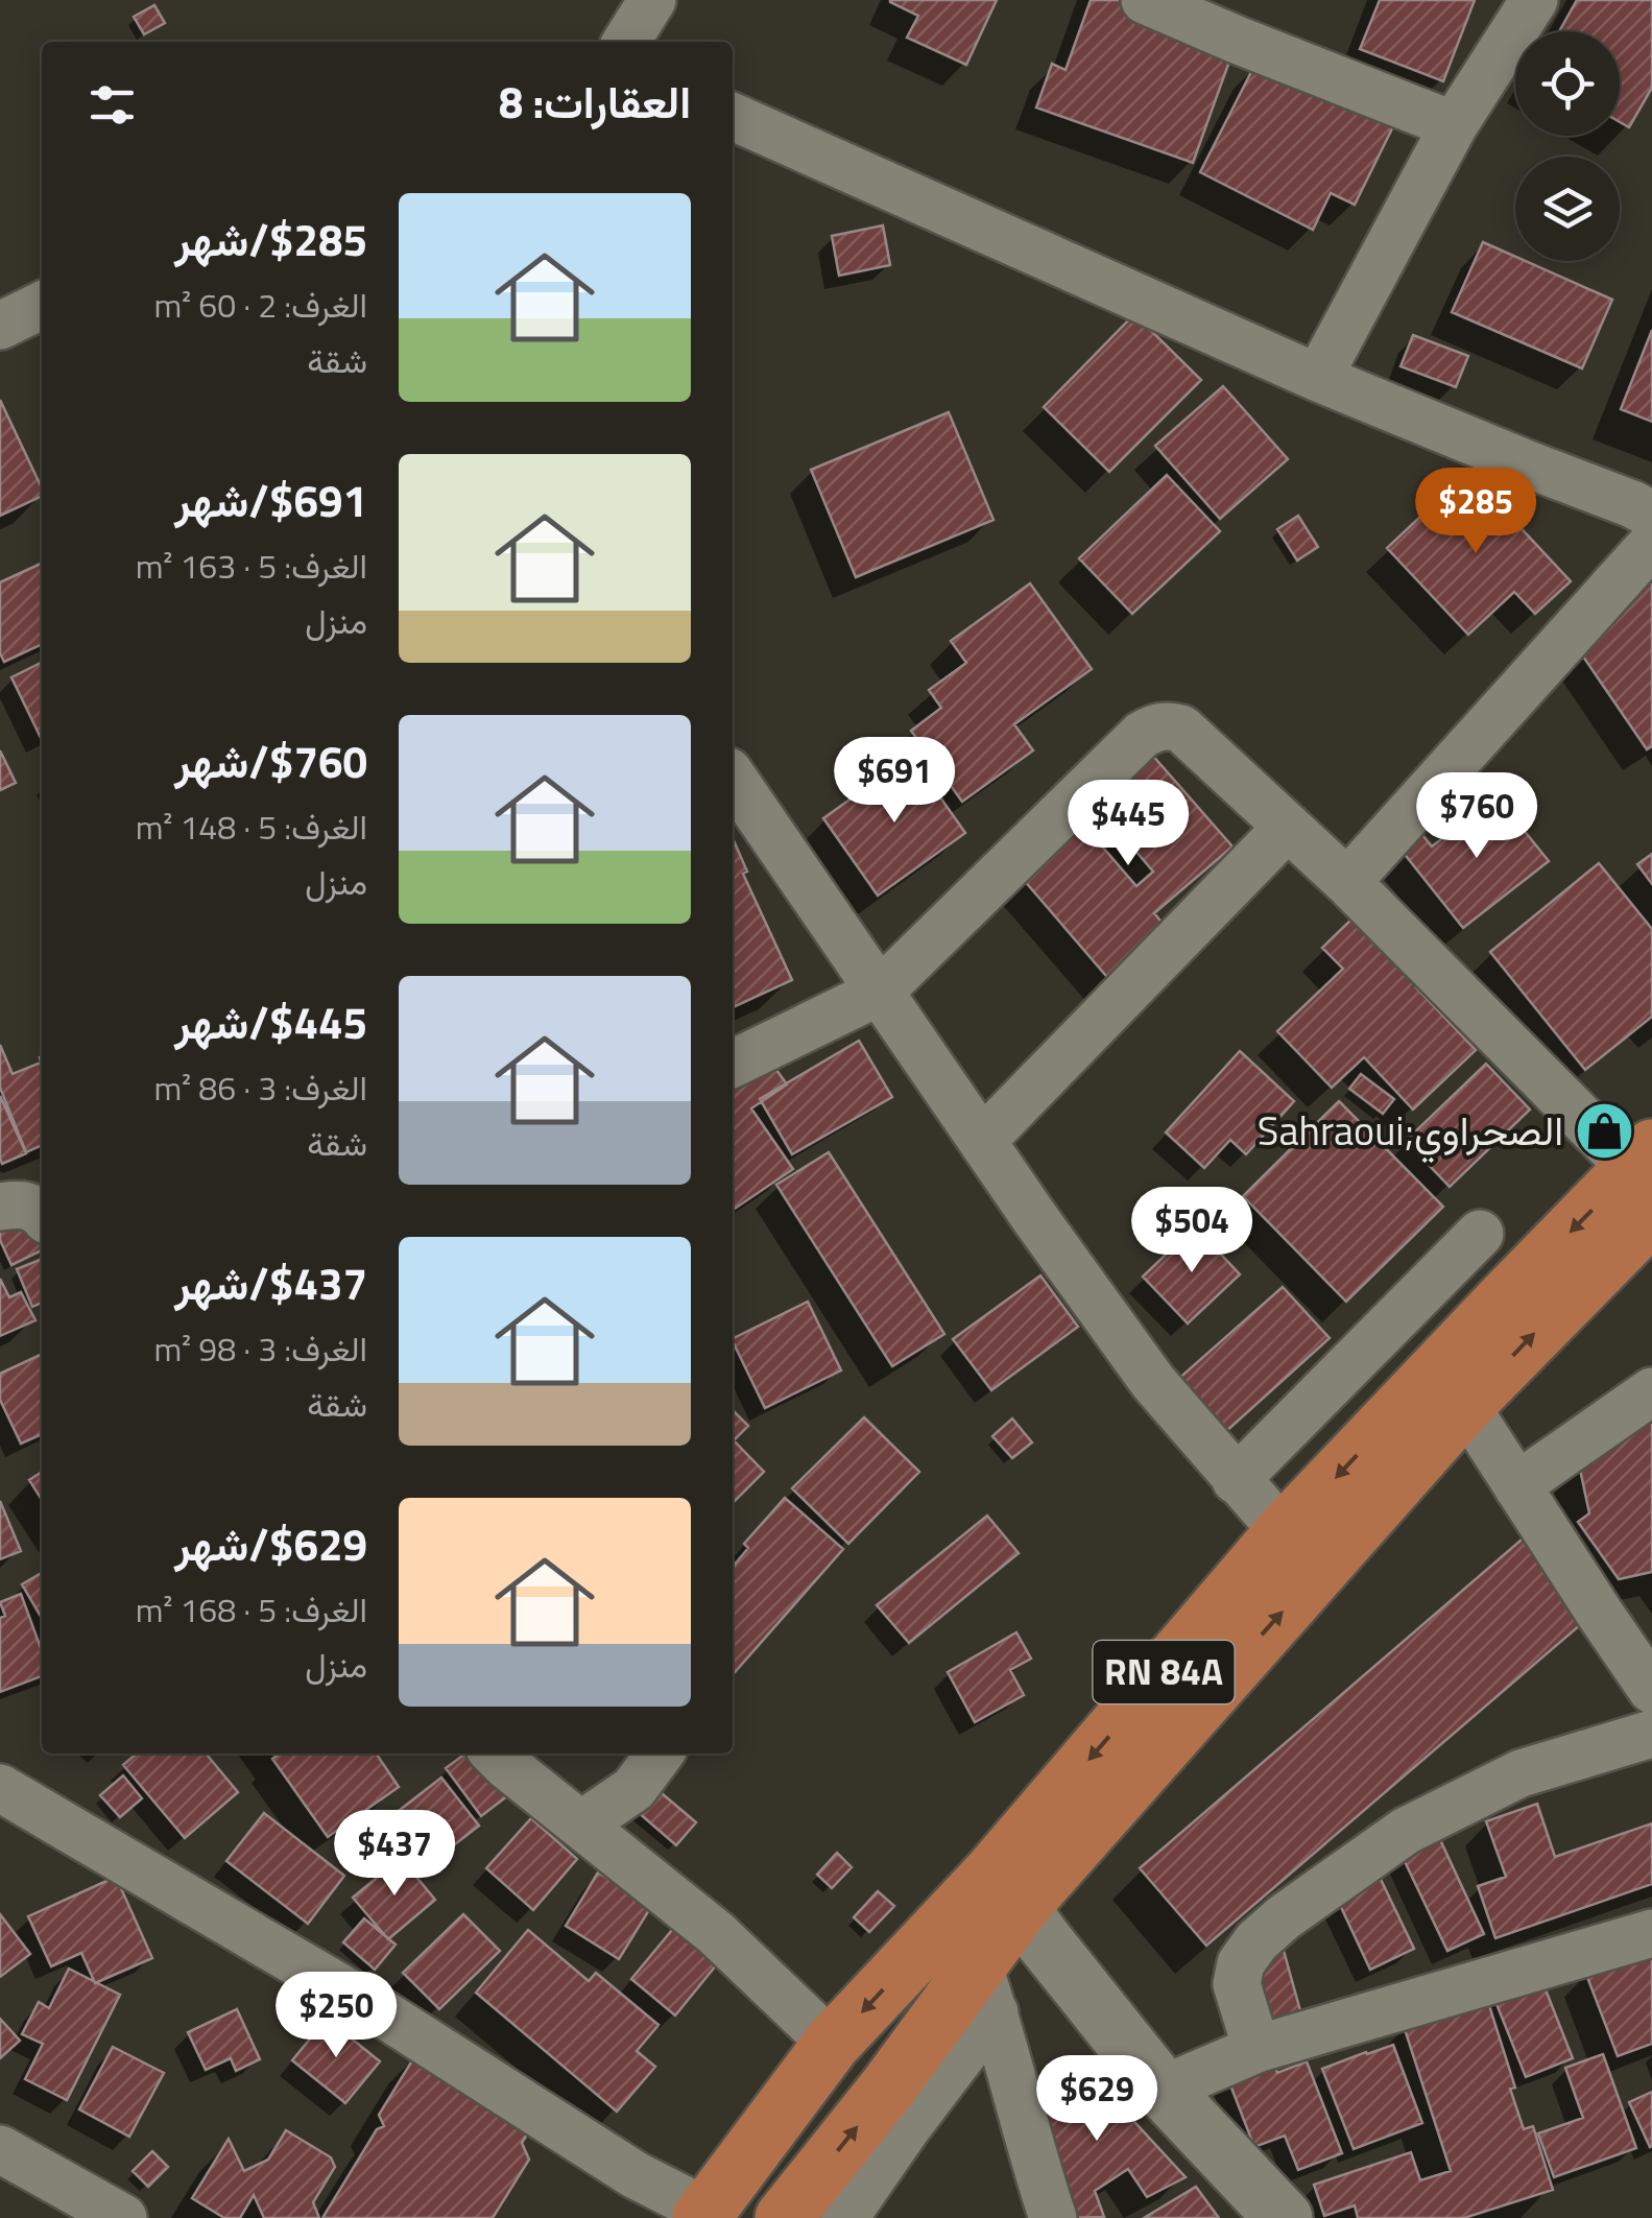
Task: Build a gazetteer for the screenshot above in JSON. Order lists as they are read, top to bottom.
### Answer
{
  "streets": {
    "main road": ["RN 84A"]
  },
  "places": {
    "shop": ["Sahraoui;الصحراوي"]
  },
  "page": {
    "heading": "العقارات: 8",
    "list": [
      {
        "name": "$285/شهر",
        "note": "الغرف: 2 · 60 m² · شقة"
      },
      {
        "name": "$691/شهر",
        "note": "الغرف: 5 · 163 m² · منزل"
      },
      {
        "name": "$760/شهر",
        "note": "الغرف: 5 · 148 m² · منزل"
      },
      {
        "name": "$445/شهر",
        "note": "الغرف: 3 · 86 m² · شقة"
      },
      {
        "name": "$437/شهر",
        "note": "الغرف: 3 · 98 m² · شقة"
      },
      {
        "name": "$629/شهر",
        "note": "الغرف: 5 · 168 m² · منزل"
      }
    ],
    "price": [
      "$285",
      "$691",
      "$760",
      "$445",
      "$504",
      "$437",
      "$250",
      "$629"
    ]
  }
}
